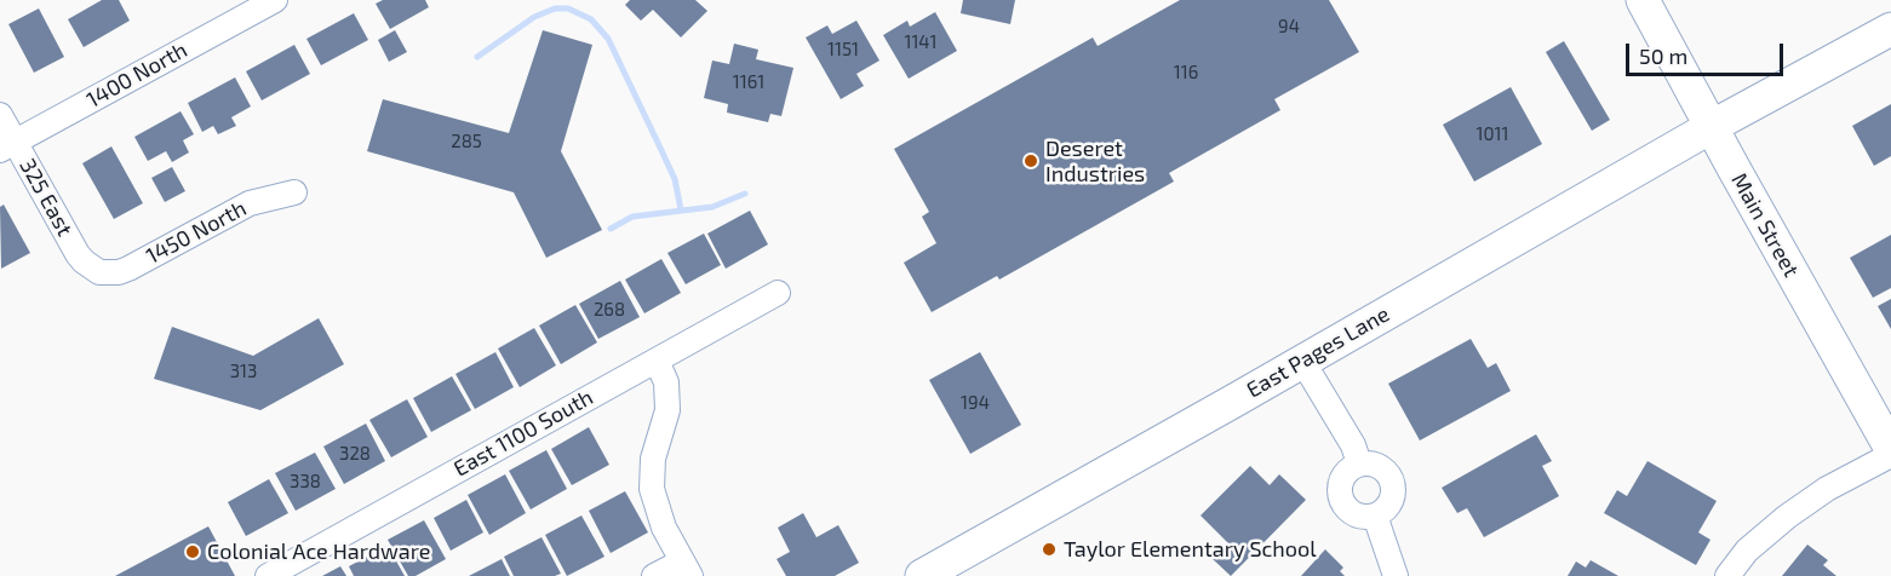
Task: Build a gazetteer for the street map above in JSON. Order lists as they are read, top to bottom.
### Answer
{
  "streets": {
    "main road": ["Main Street", "East Pages Lane"],
    "street": [
      "1400 North",
      "325 East",
      "1450 North",
      "East 1100 South"
    ]
  },
  "crossings": [
    ["1400 North", "325 East"],
    ["325 East", "1450 North"],
    ["Main Street", "East Pages Lane"]
  ],
  "places": ["Deseret Industries", "Taylor Elementary School", "Colonial Ace Hardware"],
  "house_numbers": [
    "94",
    "1141",
    "1151",
    "116",
    "1161",
    "1011",
    "285",
    "268",
    "313",
    "194",
    "328",
    "338"
  ],
  "scale_bar": "50 m"
}
